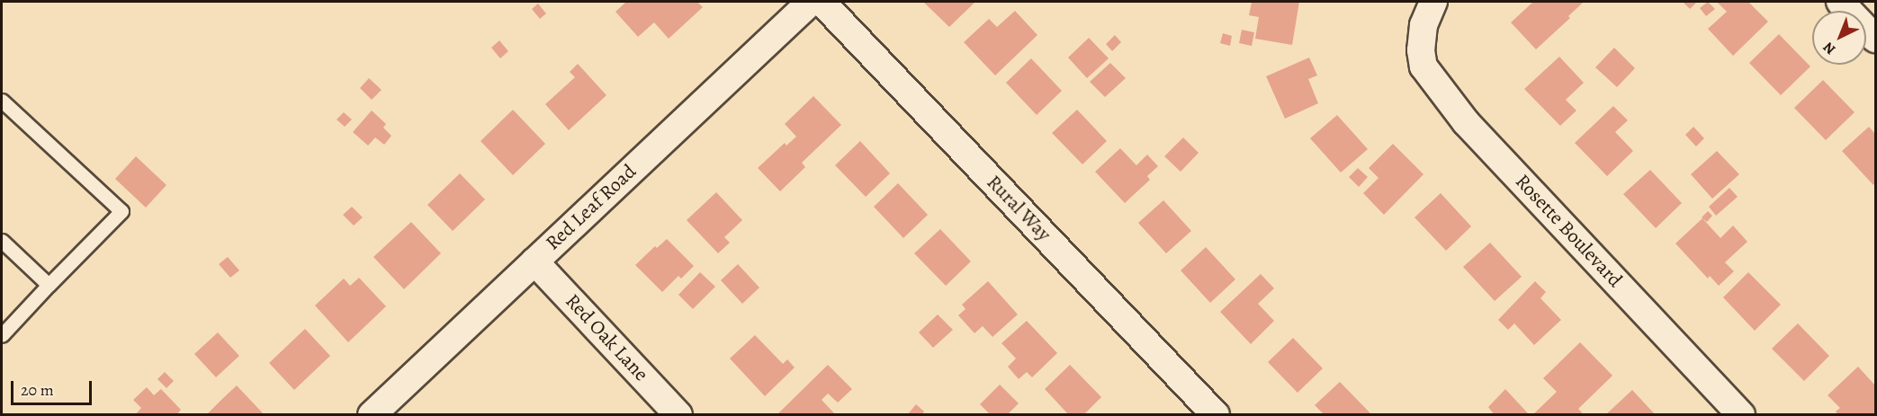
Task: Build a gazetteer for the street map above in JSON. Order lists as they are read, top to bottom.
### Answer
{
  "streets": {
    "street": [
      "Red Leaf Road",
      "Rural Way",
      "Rosette Boulevard",
      "Red Oak Lane"
    ]
  },
  "crossings": [
    ["Red Leaf Road", "Red Oak Lane"]
  ],
  "scale_bar": "20 m",
  "north": "bottom left"
}
